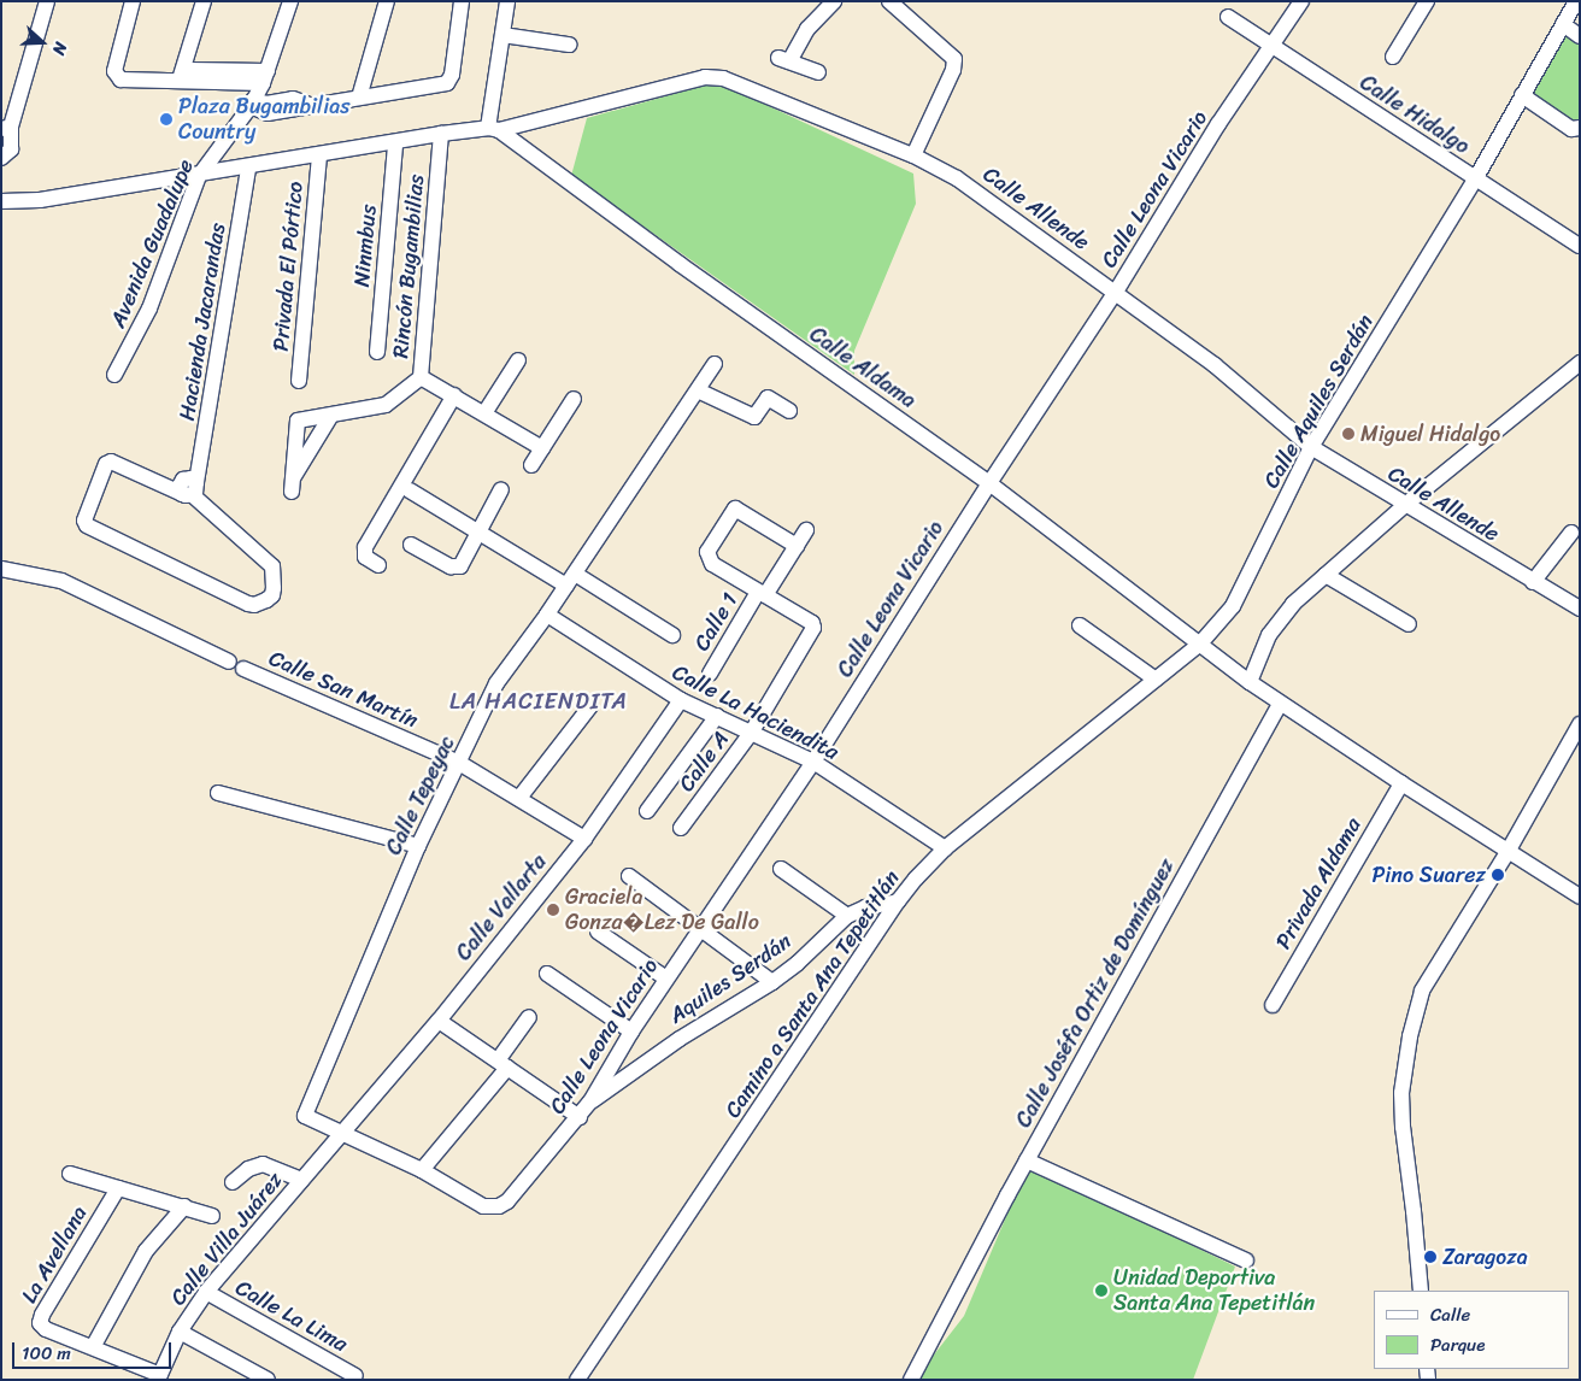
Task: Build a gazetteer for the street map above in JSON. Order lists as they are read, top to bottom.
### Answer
{
  "streets": {
    "street": [
      "Calle Hidalgo",
      "Calle Leona Vicario",
      "Calle Allende",
      "Avenida Guadalupe",
      "Ninmbus",
      "Privada El Pórtico",
      "Rincón Bugambilias",
      "Hacienda Jacarandas",
      "Calle Aldama",
      "Calle Aquiles Serdán",
      "Calle 1",
      "Calle San Martín",
      "Calle La Haciendita",
      "Calle A",
      "Calle Tepeyac",
      "Privada Aldama",
      "Calle Vallarta",
      "Aquiles Serdán",
      "Calle Joséfa Ortiz de Domínguez",
      "Camino a Santa Ana Tepetitlán",
      "Calle Villa Juárez",
      "La Avellana",
      "Calle La Lima"
    ]
  },
  "crossings": [
    ["Calle Hidalgo", "Calle Leona Vicario"],
    ["Calle Hidalgo", "Calle Aquiles Serdán"],
    ["Calle Leona Vicario", "Calle Allende"],
    ["Calle Leona Vicario", "Calle Aldama"],
    ["Calle Leona Vicario", "Calle La Haciendita"],
    ["Calle Leona Vicario", "Aquiles Serdán"],
    ["Calle Allende", "Avenida Guadalupe"],
    ["Calle Allende", "Ninmbus"],
    ["Calle Allende", "Privada El Pórtico"],
    ["Calle Allende", "Rincón Bugambilias"],
    ["Calle Allende", "Hacienda Jacarandas"],
    ["Calle Allende", "Calle Aldama"],
    ["Calle Allende", "Calle Aquiles Serdán"],
    ["Calle Aldama", "Calle Aquiles Serdán"],
    ["Calle Aldama", "Camino a Santa Ana Tepetitlán"],
    ["Calle Aquiles Serdán", "Camino a Santa Ana Tepetitlán"],
    ["Calle 1", "Calle A"],
    ["Calle San Martín", "Calle Tepeyac"],
    ["Calle San Martín", "Calle Vallarta"],
    ["Calle La Haciendita", "Calle A"],
    ["Calle La Haciendita", "Calle Tepeyac"],
    ["Calle La Haciendita", "Calle Vallarta"],
    ["Calle La Haciendita", "Camino a Santa Ana Tepetitlán"],
    ["Calle Tepeyac", "Calle Vallarta"],
    ["Calle Tepeyac", "Calle Villa Juárez"],
    ["Calle Vallarta", "Calle Villa Juárez"],
    ["Aquiles Serdán", "Camino a Santa Ana Tepetitlán"],
    ["Calle Villa Juárez", "La Avellana"],
    ["Calle Villa Juárez", "Calle La Lima"]
  ],
  "districts": ["LA HACIENDITA"],
  "places": [
    "Plaza Bugambilias Country",
    "Miguel Hidalgo",
    "Pino Suarez",
    "Graciela Gonza�Lez De Gallo",
    "Zaragoza",
    "Unidad Deportiva Santa Ana Tepetitlán"
  ],
  "legend": ["Calle", "Parque"],
  "scale_bar": "100 m",
  "north": "right"
}
